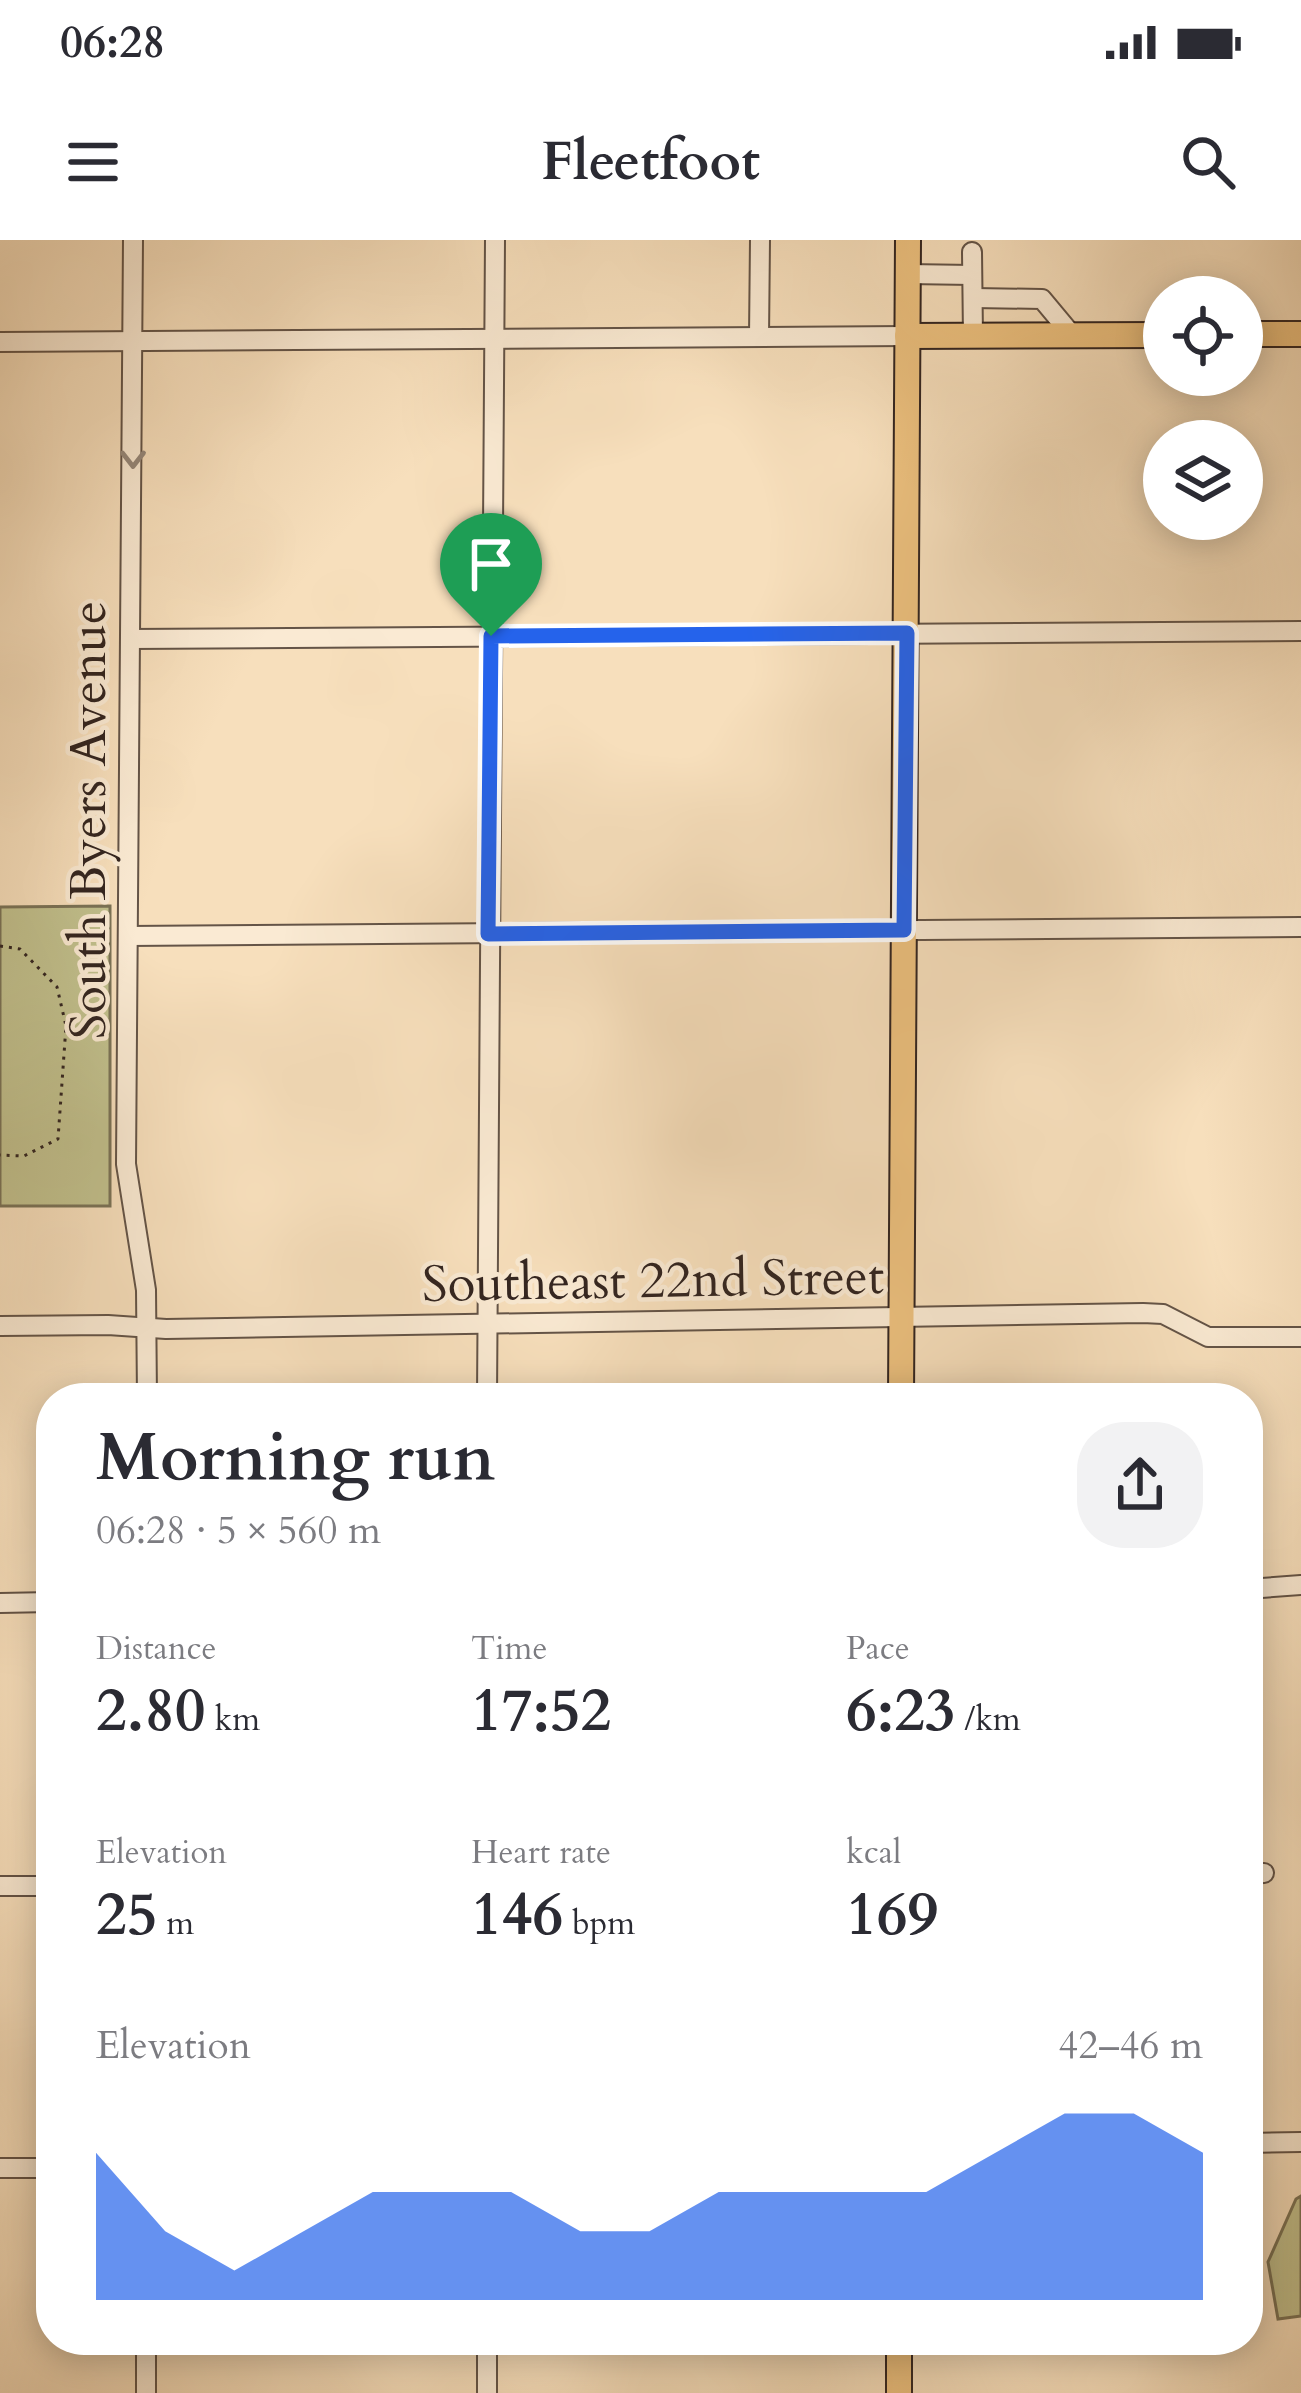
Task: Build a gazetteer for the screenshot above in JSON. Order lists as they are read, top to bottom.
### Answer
{
  "streets": {
    "street": ["South Byers Avenue", "Southeast 22nd Street"]
  },
  "crossings": [
    ["South Byers Avenue", "Southeast 22nd Street"]
  ],
  "page": {
    "status": "06:28",
    "header": "Fleetfoot",
    "heading": ["Morning run", "06:28 · 5 × 560 m"],
    "stats": [
      ["Distance", "2.80 km"],
      ["Time", "17:52"],
      ["Pace", "6:23 /km"],
      ["Elevation", "25 m"],
      ["Heart rate", "146 bpm"],
      ["kcal", "169"]
    ],
    "chart": ["Elevation", "42–46 m"]
  }
}
